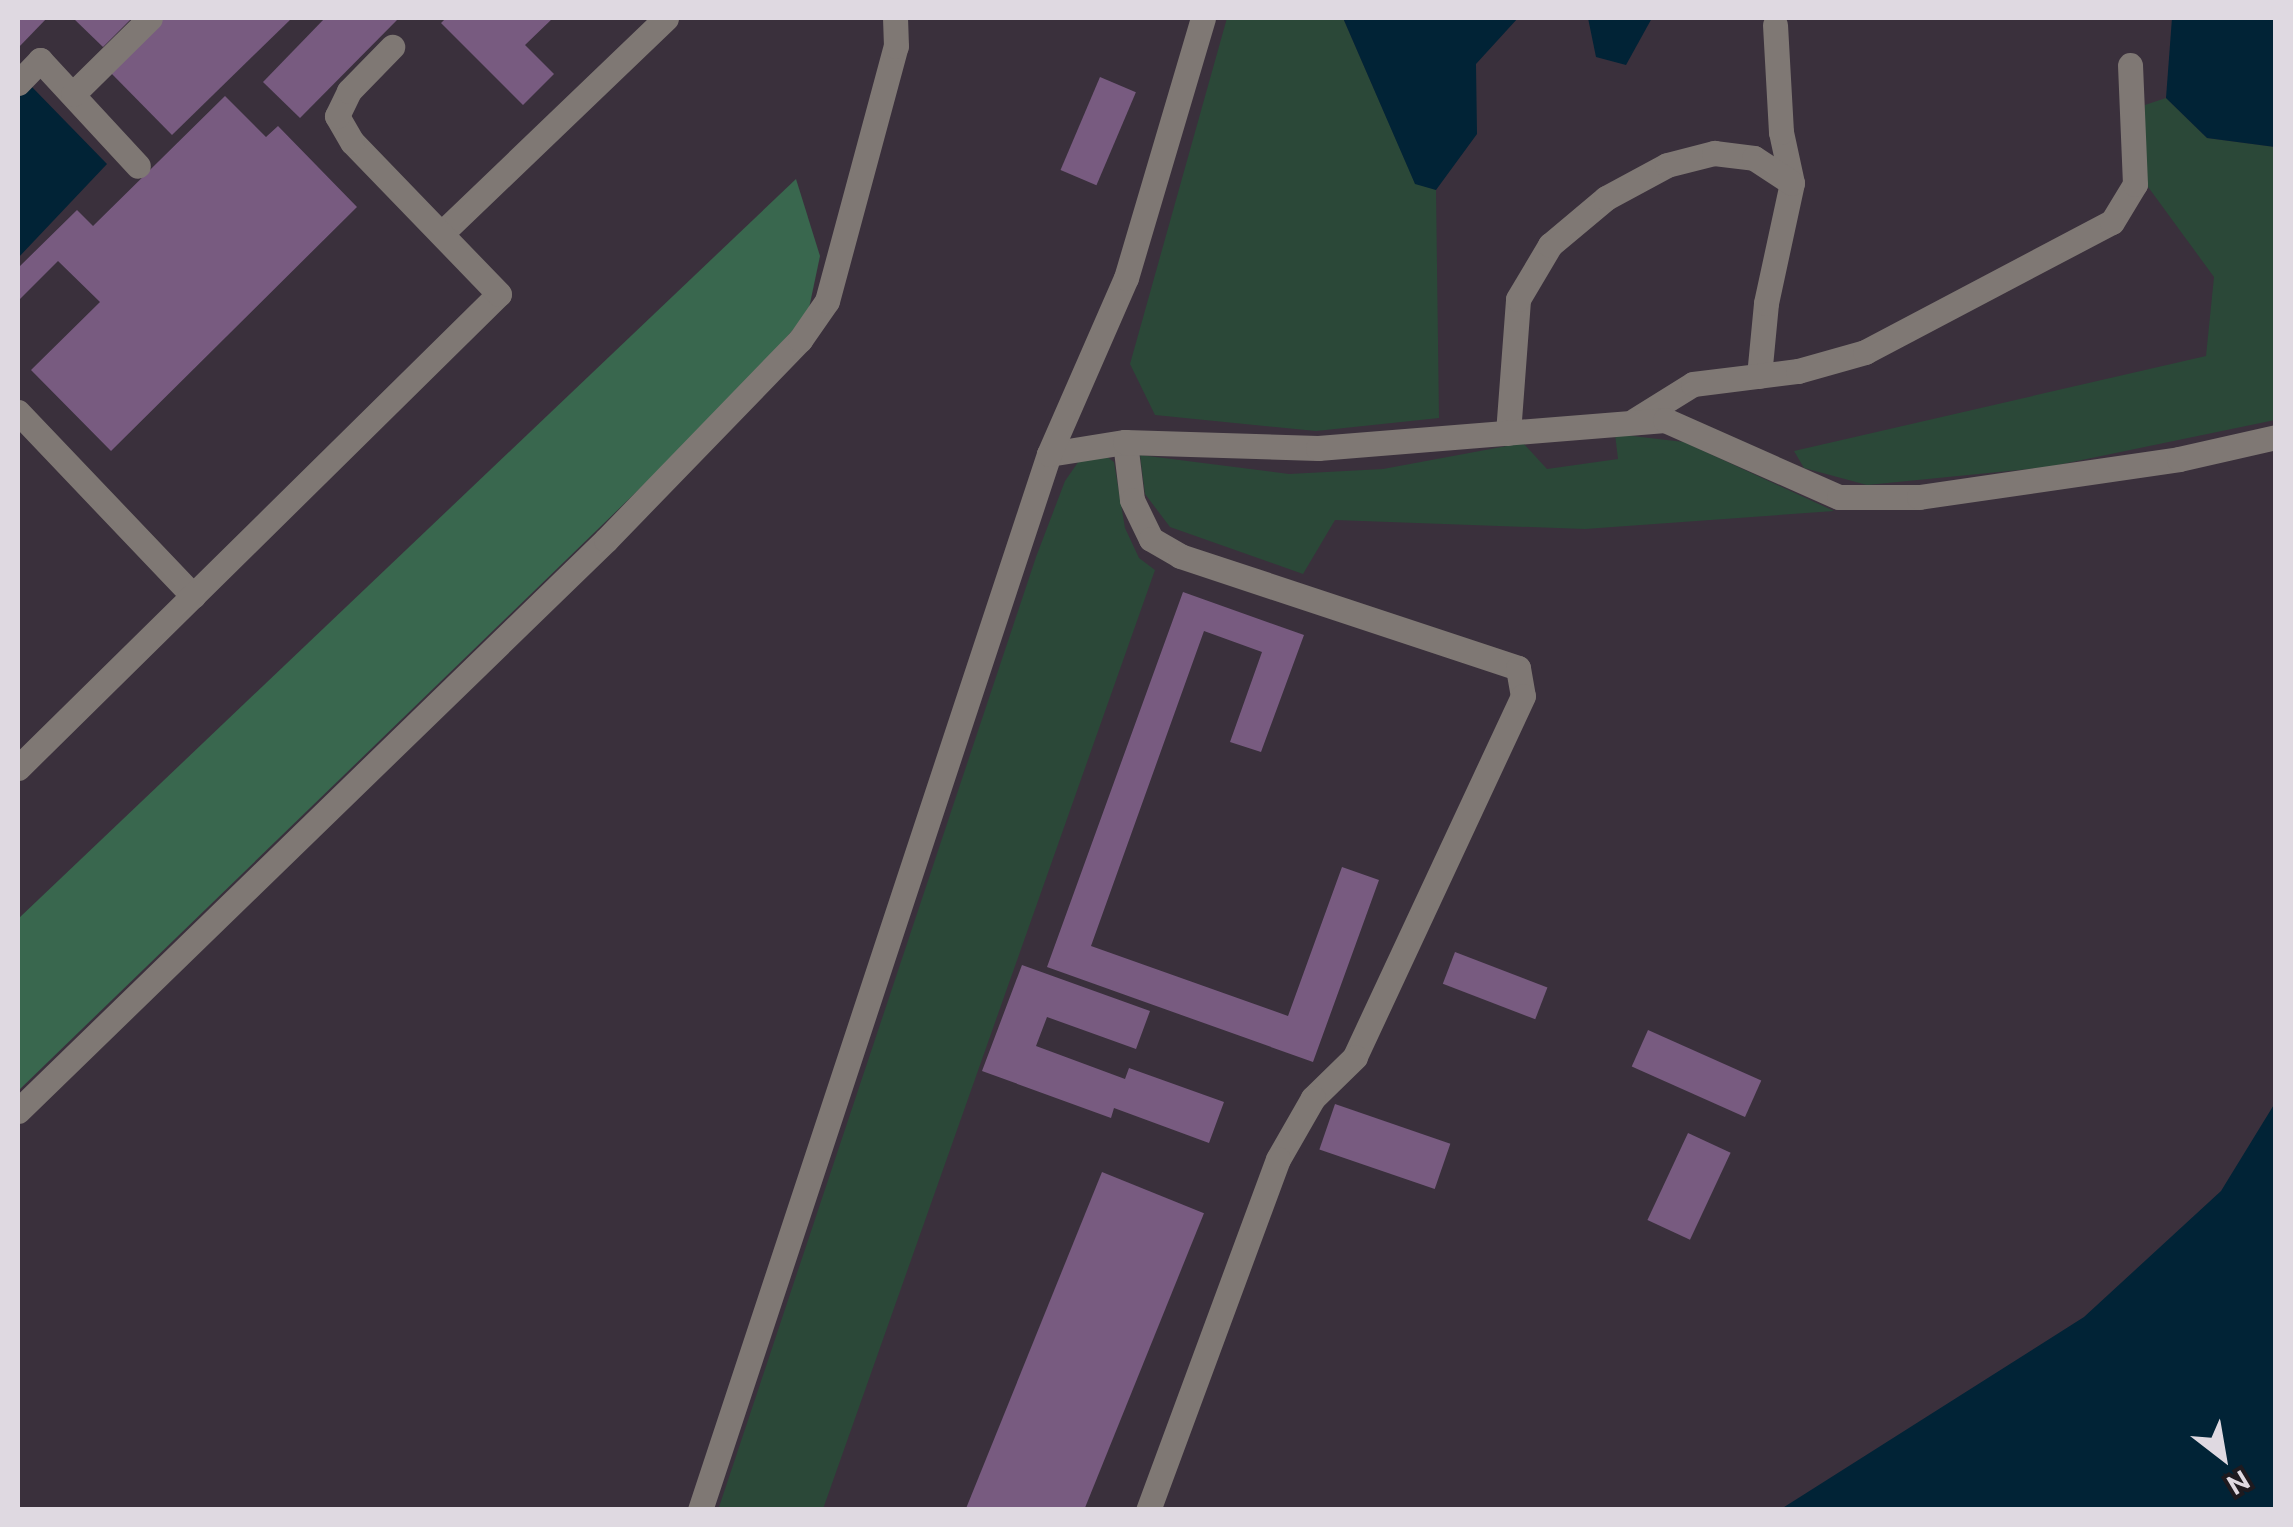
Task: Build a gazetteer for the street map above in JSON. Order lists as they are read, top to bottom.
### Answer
{
  "north": "bottom right"
}
